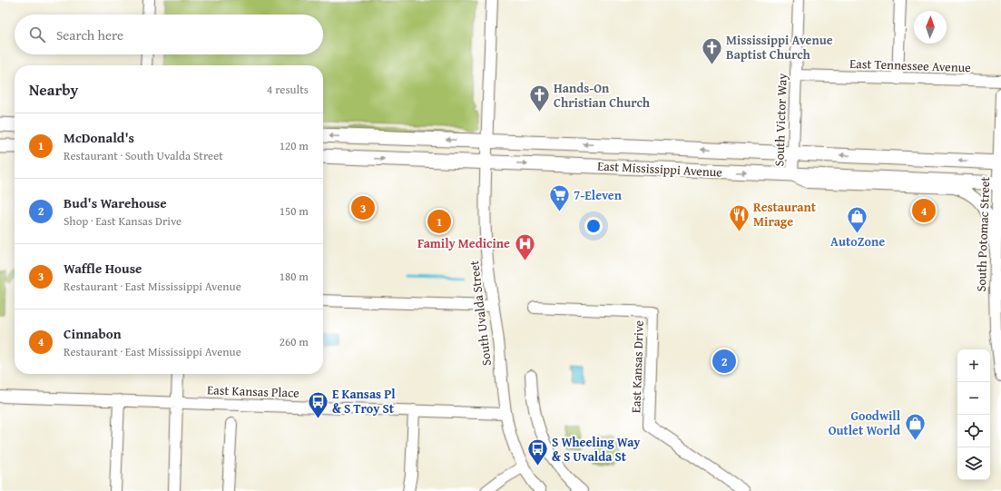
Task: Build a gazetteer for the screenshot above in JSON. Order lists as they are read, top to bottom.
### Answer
{
  "streets": {
    "main road": ["East Mississippi Avenue"],
    "street": [
      "East Tennessee Avenue",
      "South Victor Way",
      "South Potomac Street",
      "South Uvalda Street",
      "East Kansas Drive",
      "East Kansas Place"
    ]
  },
  "crossings": [
    ["East Tennessee Avenue", "South Victor Way"],
    ["South Victor Way", "East Mississippi Avenue"],
    ["East Mississippi Avenue", "South Potomac Street"],
    ["East Mississippi Avenue", "South Uvalda Street"],
    ["South Uvalda Street", "East Kansas Place"]
  ],
  "places": {
    "church": ["Mississippi Avenue Baptist Church", "Hands-On Christian Church"],
    "supermarket": ["7-Eleven"],
    "restaurant": ["Restaurant Mirage"],
    "shop": ["AutoZone", "Goodwill Outlet World"],
    "hospital": ["Family Medicine"],
    "bus stop": ["E Kansas Pl & S Troy St", "S Wheeling Way & S Uvalda St"]
  },
  "north": "top",
  "page": {
    "search": "Search here",
    "heading": ["Nearby", "4 results"],
    "list": [
      {
        "mark": "1",
        "name": "McDonald's",
        "note": "Restaurant · South Uvalda Street",
        "value": "120 m"
      },
      {
        "mark": "2",
        "name": "Bud's Warehouse",
        "note": "Shop · East Kansas Drive",
        "value": "150 m"
      },
      {
        "mark": "3",
        "name": "Waffle House",
        "note": "Restaurant · East Mississippi Avenue",
        "value": "180 m"
      },
      {
        "mark": "4",
        "name": "Cinnabon",
        "note": "Restaurant · East Mississippi Avenue",
        "value": "260 m"
      }
    ],
    "pins": [
      "3",
      "4",
      "1",
      "2"
    ],
    "map_buttons": ["+", "−"]
  }
}
